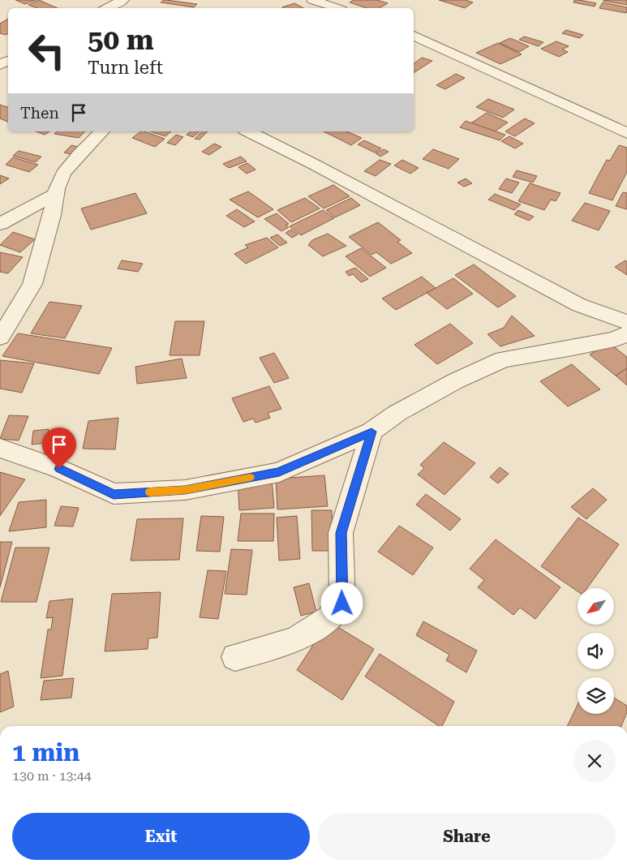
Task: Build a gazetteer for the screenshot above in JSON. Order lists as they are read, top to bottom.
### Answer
{
  "north": "bottom left",
  "page": {
    "turn": ["50 m", "Turn left"],
    "then": "Then",
    "heading": ["1 min", "130 m · 13:44"],
    "buttons": ["Exit", "Share"]
  }
}
